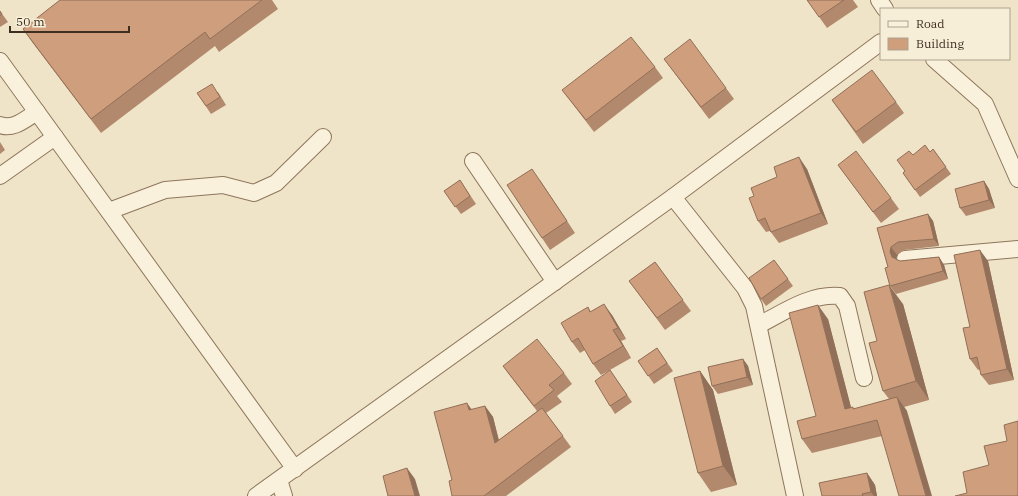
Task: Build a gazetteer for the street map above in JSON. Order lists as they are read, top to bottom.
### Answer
{
  "legend": ["Road", "Building"],
  "scale_bar": "50 m"
}
